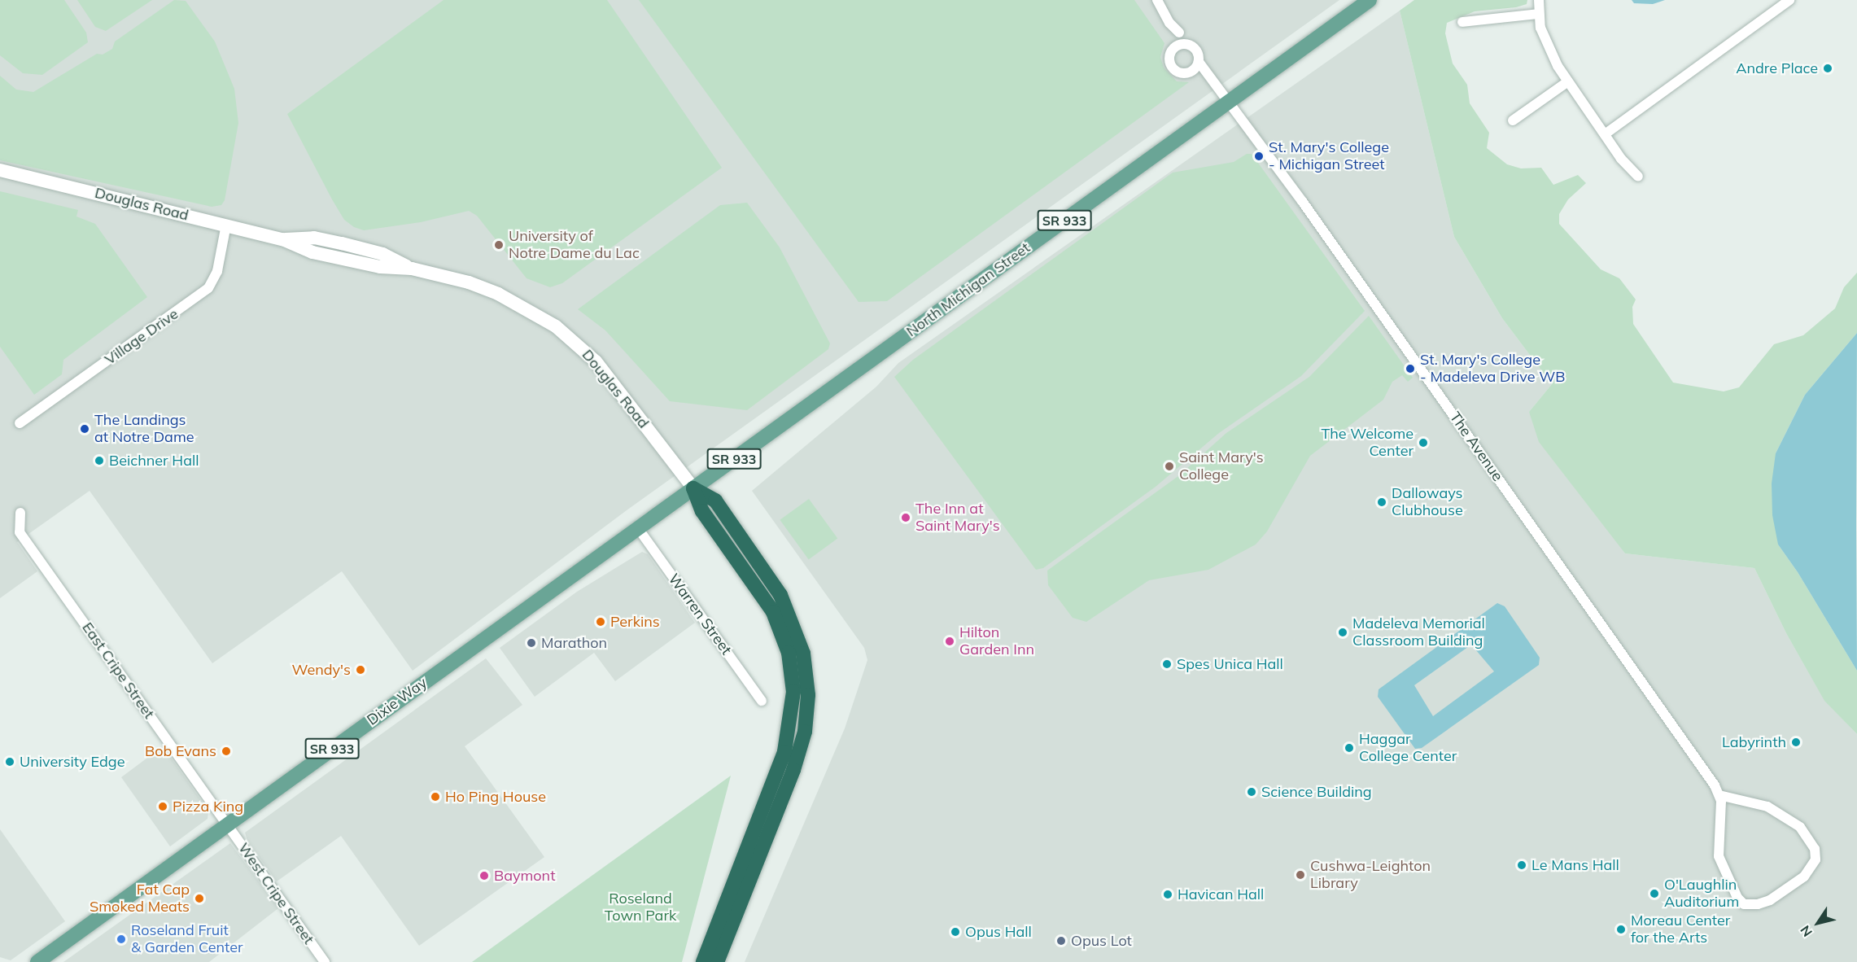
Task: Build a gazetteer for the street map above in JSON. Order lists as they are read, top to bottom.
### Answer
{
  "streets": {
    "main road": ["SR 933", "North Michigan Street", "Dixie Way"],
    "street": [
      "Douglas Road",
      "Village Drive",
      "The Avenue",
      "Warren Street",
      "East Cripe Street",
      "West Cripe Street"
    ]
  },
  "crossings": [
    ["Douglas Road", "North Michigan Street"],
    ["Douglas Road", "Village Drive"],
    ["North Michigan Street", "The Avenue"],
    ["North Michigan Street", "Warren Street"],
    ["North Michigan Street", "Dixie Way"],
    ["Warren Street", "Dixie Way"],
    ["East Cripe Street", "Dixie Way"],
    ["East Cripe Street", "West Cripe Street"],
    ["Dixie Way", "West Cripe Street"]
  ],
  "parks": ["Roseland Town Park"],
  "places": [
    "Andre Place",
    "St. Mary's College - Michigan Street",
    "University of Notre Dame du Lac",
    "St. Mary's College - Madeleva Drive WB",
    "The Landings at Notre Dame",
    "The Welcome Center",
    "Beichner Hall",
    "Saint Mary's College",
    "Dalloways Clubhouse",
    "The Inn at Saint Mary's",
    "Perkins",
    "Madeleva Memorial Classroom Building",
    "Hilton Garden Inn",
    "Marathon",
    "Spes Unica Hall",
    "Wendy's",
    "Labyrinth",
    "Haggar College Center",
    "Bob Evans",
    "University Edge",
    "Science Building",
    "Ho Ping House",
    "Pizza King",
    "Le Mans Hall",
    "Cushwa-Leighton Library",
    "Baymont",
    "O'Laughlin Auditorium",
    "Havican Hall",
    "Fat Cap Smoked Meats",
    "Moreau Center for the Arts",
    "Opus Hall",
    "Roseland Fruit & Garden Center",
    "Opus Lot"
  ],
  "north": "bottom left"
}
